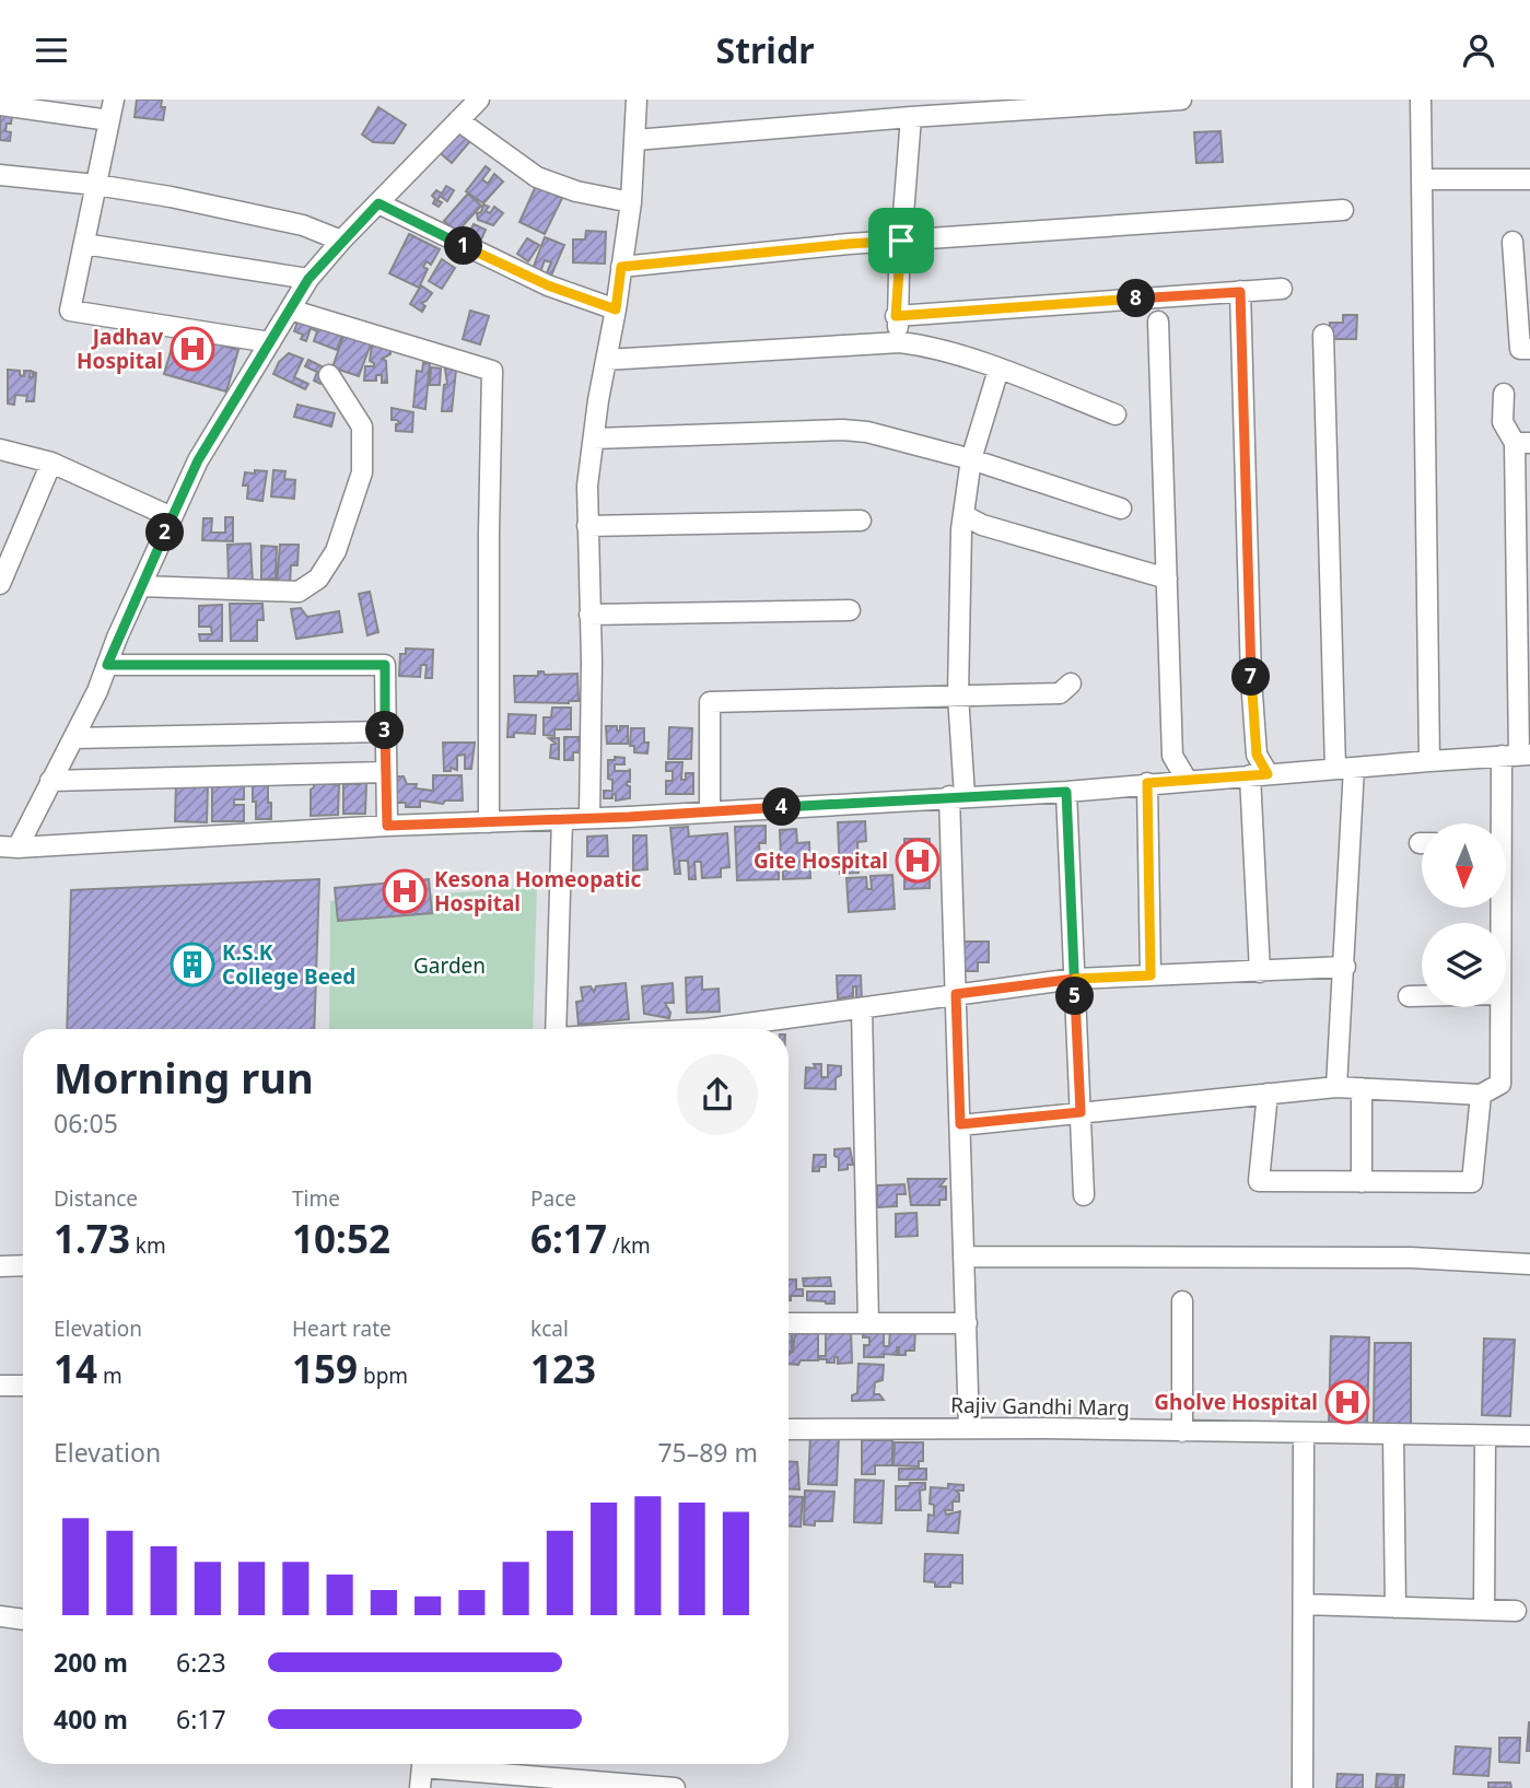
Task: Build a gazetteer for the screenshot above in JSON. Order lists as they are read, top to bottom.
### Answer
{
  "streets": {
    "street": ["Rajiv Gandhi Marg"]
  },
  "parks": ["Garden"],
  "places": {
    "hospital": [
      "Jadhav Hospital",
      "Gite Hospital",
      "Kesona Homeopatic Hospital",
      "Gholve Hospital"
    ],
    "building": ["K.S.K College Beed"]
  },
  "north": "bottom",
  "page": {
    "header": "Stridr",
    "pins": [
      "1",
      "8",
      "2",
      "7",
      "3",
      "4",
      "5"
    ],
    "heading": ["Morning run", "06:05"],
    "stats": [
      ["Distance", "1.73 km"],
      ["Time", "10:52"],
      ["Pace", "6:17 /km"],
      ["Elevation", "14 m"],
      ["Heart rate", "159 bpm"],
      ["kcal", "123"]
    ],
    "chart": ["Elevation", "75–89 m"],
    "list": [
      {
        "name": "200 m",
        "note": "6:23"
      },
      {
        "name": "400 m",
        "note": "6:17"
      }
    ]
  }
}
